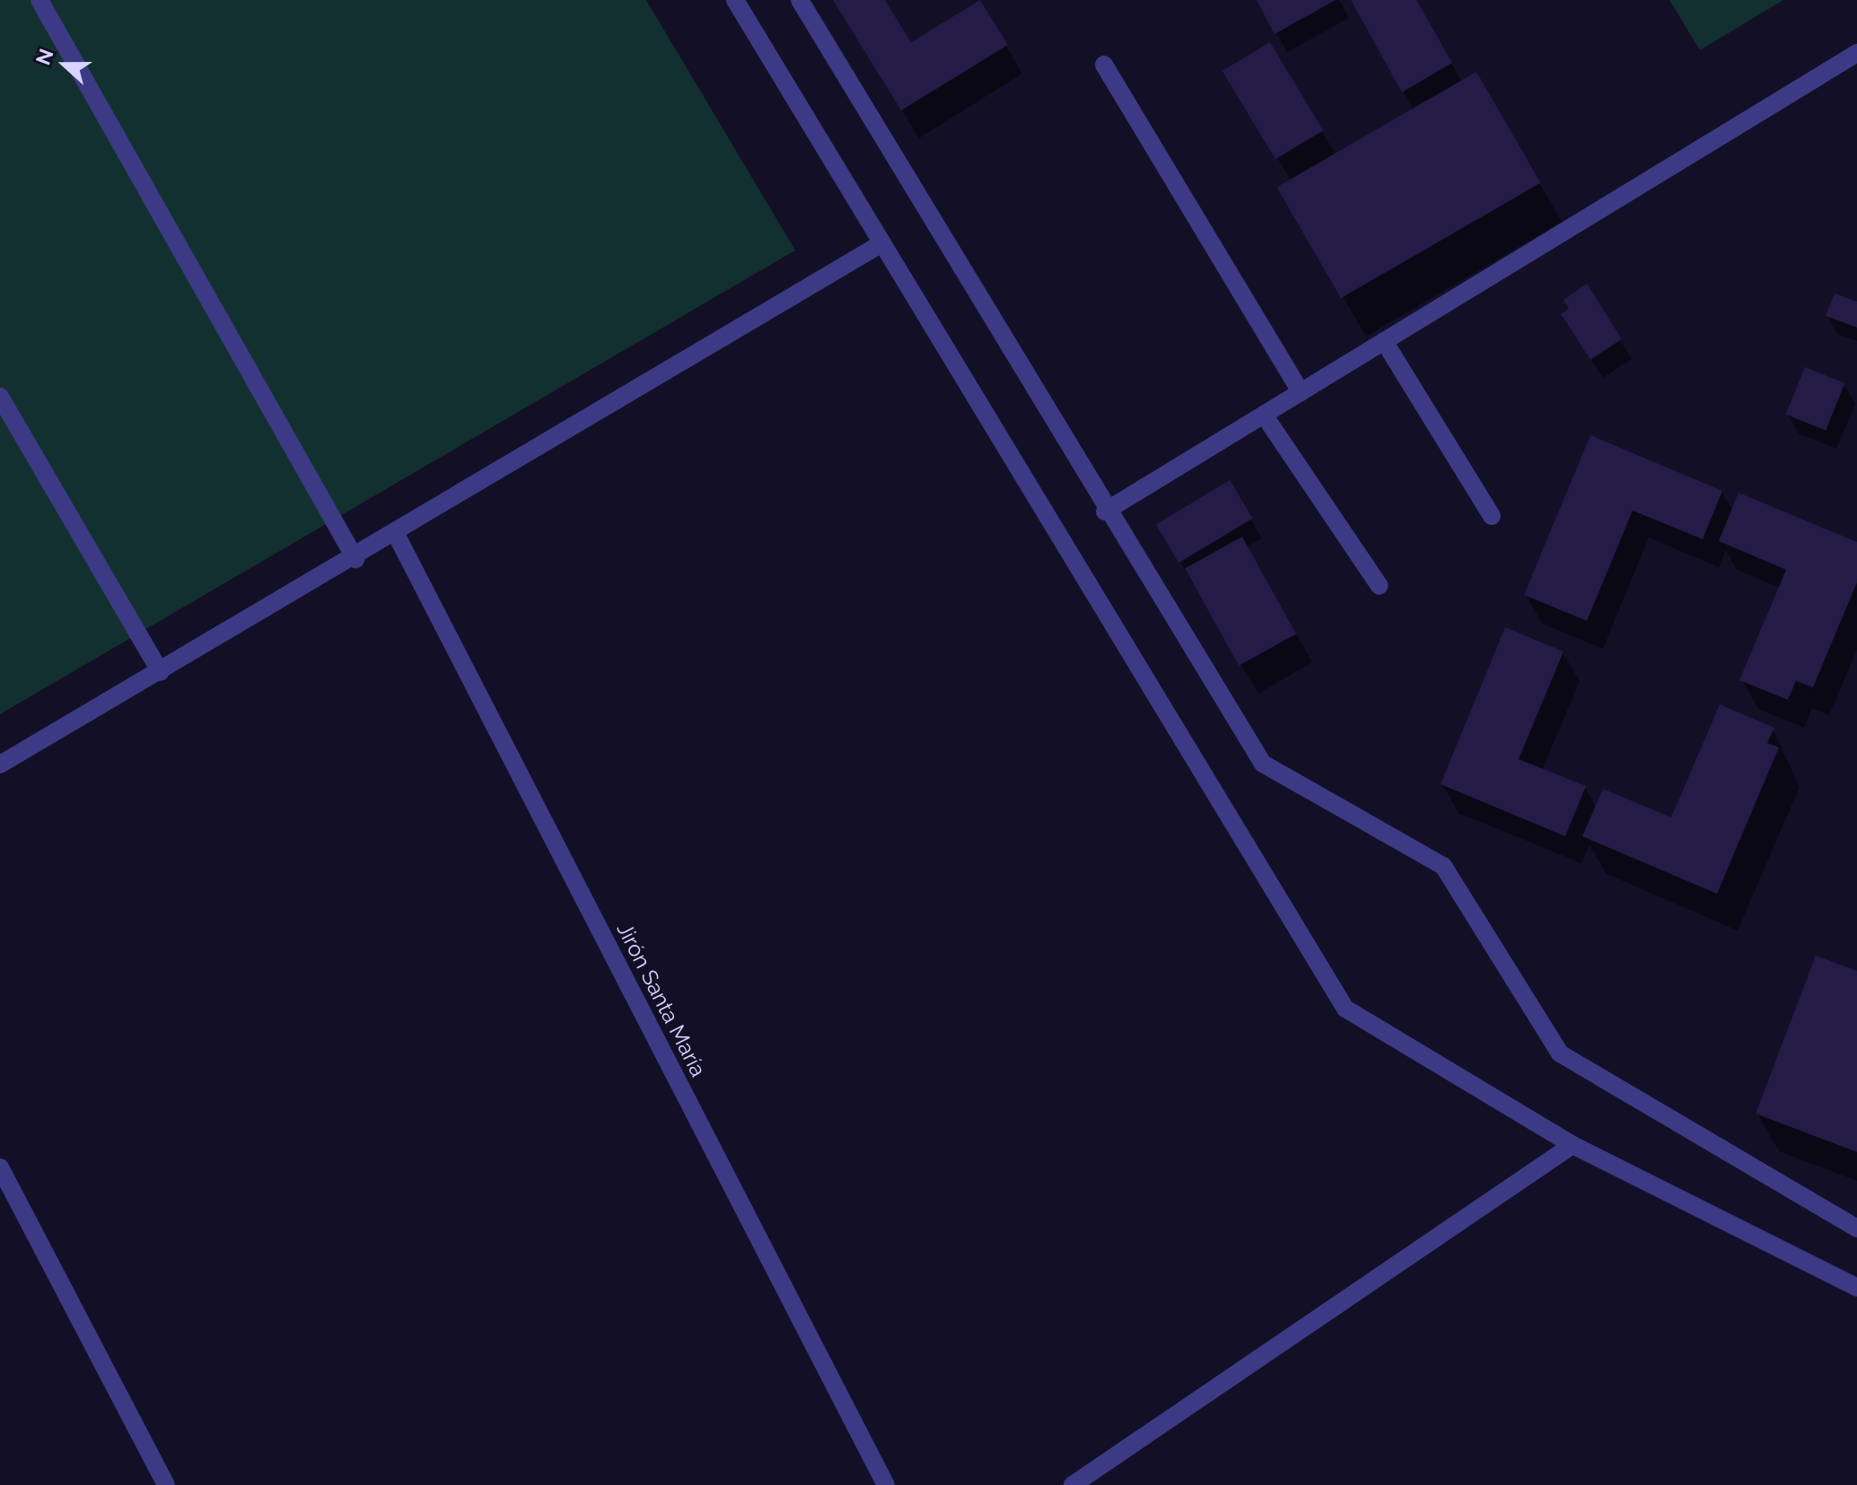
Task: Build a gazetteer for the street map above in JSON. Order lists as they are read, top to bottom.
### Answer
{
  "streets": {
    "street": ["Jirón Santa María"]
  },
  "north": "left"
}
